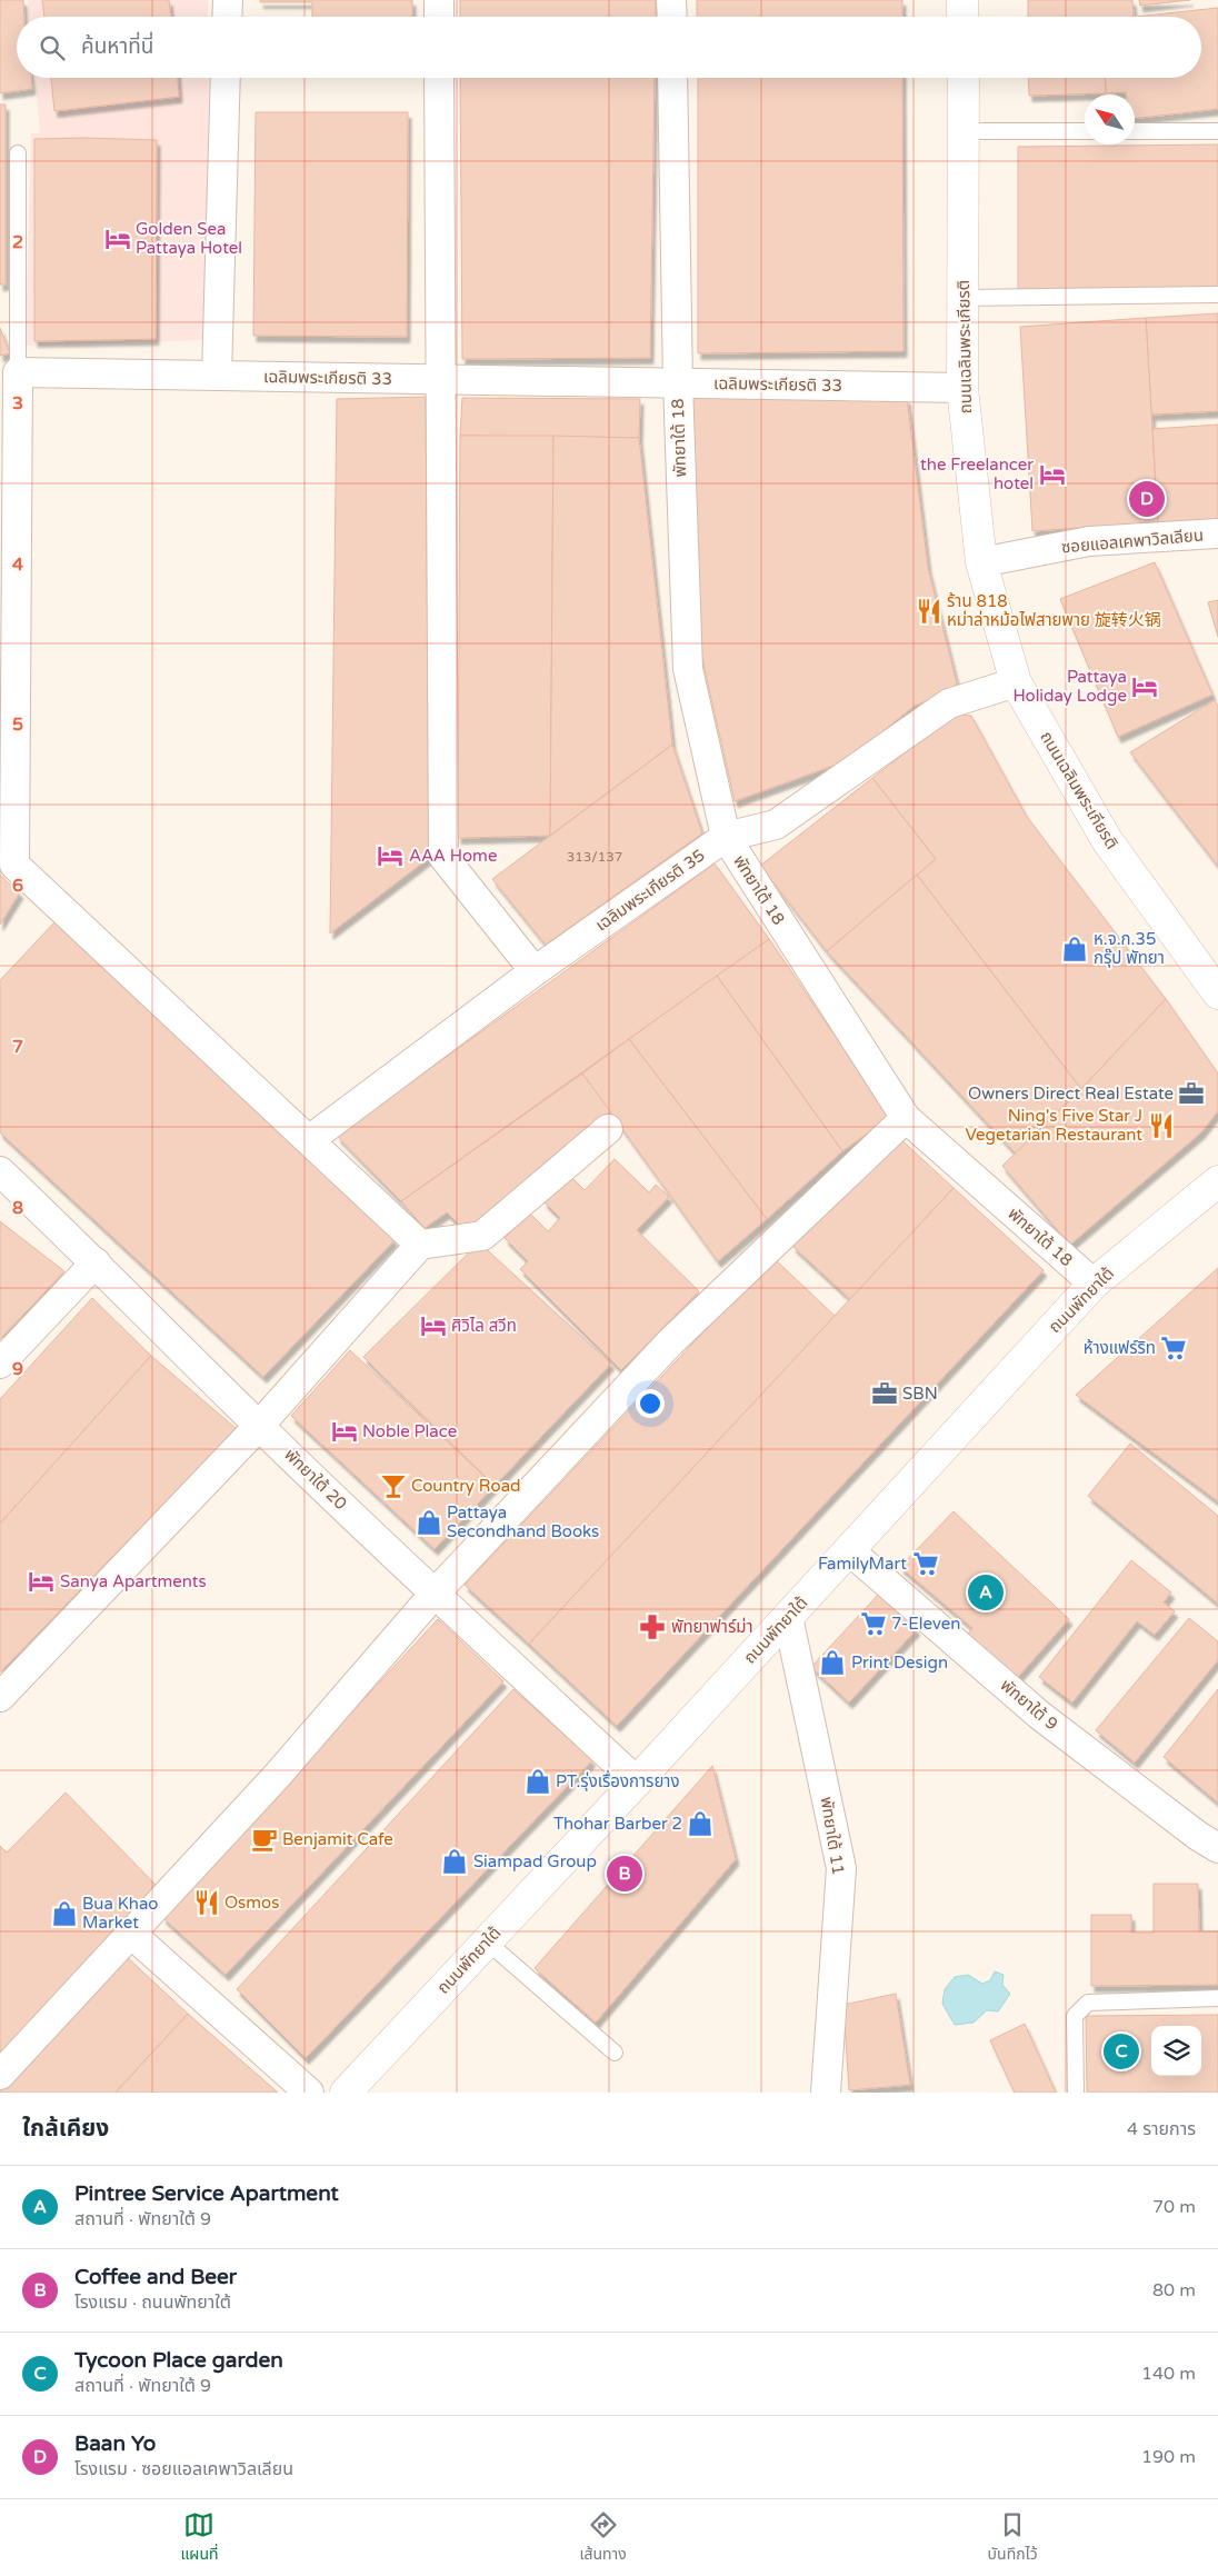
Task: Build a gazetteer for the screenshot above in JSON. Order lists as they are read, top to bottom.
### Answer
{
  "streets": {
    "main road": ["ถนนเฉลิมพระเกียรติ", "ถนนพัทยาใต้"],
    "street": [
      "เฉลิมพระเกียรติ 33",
      "พัทยาใต้ 18",
      "ซอยแอลเคพาวิลเลียน",
      "เฉลิมพระเกียรติ 35",
      "พัทยาใต้ 20",
      "พัทยาใต้ 9",
      "พัทยาใต้ 11"
    ]
  },
  "crossings": [
    ["ถนนเฉลิมพระเกียรติ", "เฉลิมพระเกียรติ 33"],
    ["ถนนเฉลิมพระเกียรติ", "ซอยแอลเคพาวิลเลียน"],
    ["ถนนเฉลิมพระเกียรติ", "เฉลิมพระเกียรติ 35"],
    ["เฉลิมพระเกียรติ 33", "พัทยาใต้ 18"],
    ["พัทยาใต้ 18", "เฉลิมพระเกียรติ 35"],
    ["พัทยาใต้ 18", "ถนนพัทยาใต้"],
    ["ถนนพัทยาใต้", "พัทยาใต้ 20"],
    ["ถนนพัทยาใต้", "พัทยาใต้ 9"],
    ["ถนนพัทยาใต้", "พัทยาใต้ 11"]
  ],
  "places": {
    "hotel": [
      "Golden Sea Pattaya Hotel",
      "the Freelancer hotel",
      "Pattaya Holiday Lodge",
      "AAA Home",
      "ศิวิไล สวีท",
      "Noble Place",
      "Sanya Apartments"
    ],
    "restaurant": ["ร้าน 818 หม่าล่าหม้อไฟสายพาย 旋转火锅", "Ning's Five Star J Vegetarian Restaurant", "Osmos"],
    "shop": [
      "ห.จ.ก.35 กรุ๊ป พัทยา",
      "Pattaya Secondhand Books",
      "Print Design",
      "PT.รุ่งเรื่องการยาง",
      "Thohar Barber 2",
      "Siampad Group",
      "Bua Khao Market"
    ],
    "office": ["Owners Direct Real Estate", "SBN"],
    "supermarket": ["ห้างแฟร์ริท", "FamilyMart", "7-Eleven"],
    "bar": ["Country Road"],
    "pharmacy": ["พัทยาฟาร์ม่า"],
    "cafe": ["Benjamit Cafe"]
  },
  "house_numbers": ["313/137"],
  "north": "top left",
  "page": {
    "search": "ค้นหาที่นี่",
    "pins": [
      "D",
      "A",
      "B",
      "C"
    ],
    "heading": ["ใกล้เคียง", "4 รายการ"],
    "list": [
      {
        "mark": "A",
        "name": "Pintree Service Apartment",
        "note": "สถานที่ · พัทยาใต้ 9",
        "value": "70 m"
      },
      {
        "mark": "B",
        "name": "Coffee and Beer",
        "note": "โรงแรม · ถนนพัทยาใต้",
        "value": "80 m"
      },
      {
        "mark": "C",
        "name": "Tycoon Place garden",
        "note": "สถานที่ · พัทยาใต้ 9",
        "value": "140 m"
      },
      {
        "mark": "D",
        "name": "Baan Yo",
        "note": "โรงแรม · ซอยแอลเคพาวิลเลียน",
        "value": "190 m"
      }
    ],
    "nav": ["แผนที่", "เส้นทาง", "บันทึกไว้"]
  },
  "grid": {
    "rows": [
      "2",
      "3",
      "4",
      "5",
      "6",
      "7",
      "8",
      "9"
    ]
  }
}
